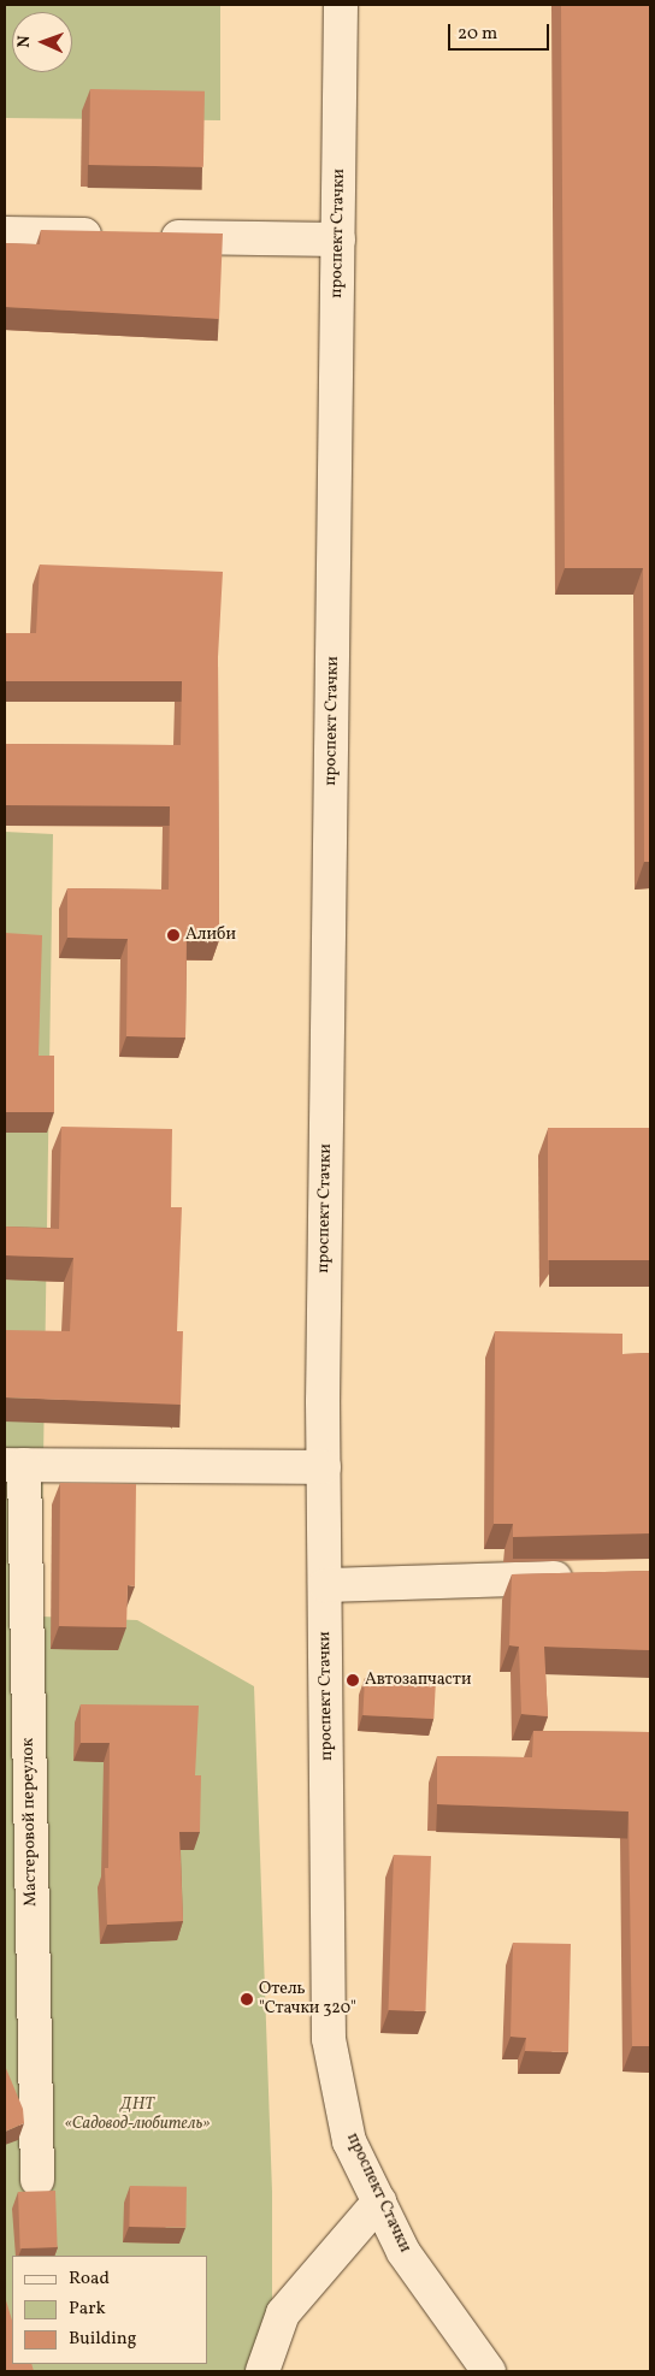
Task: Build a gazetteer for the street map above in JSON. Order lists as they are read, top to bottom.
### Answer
{
  "streets": {
    "street": ["проспект Стачки", "Мастеровой переулок"]
  },
  "crossings": [
    ["проспект Стачки", "Мастеровой переулок"]
  ],
  "parks": ["ДНТ «Садовод-любитель»"],
  "places": ["Алиби", "Автозапчасти", "Отель \"Стачки 320\""],
  "legend": ["Road", "Park", "Building"],
  "scale_bar": "20 m",
  "north": "left"
}
